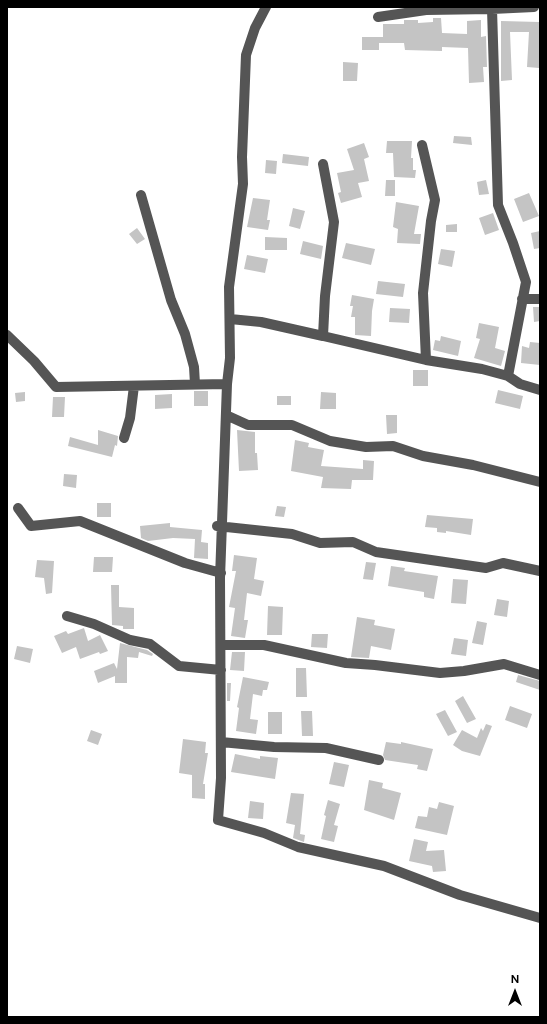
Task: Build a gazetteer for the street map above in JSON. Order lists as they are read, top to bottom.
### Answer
{
  "north": "top"
}
